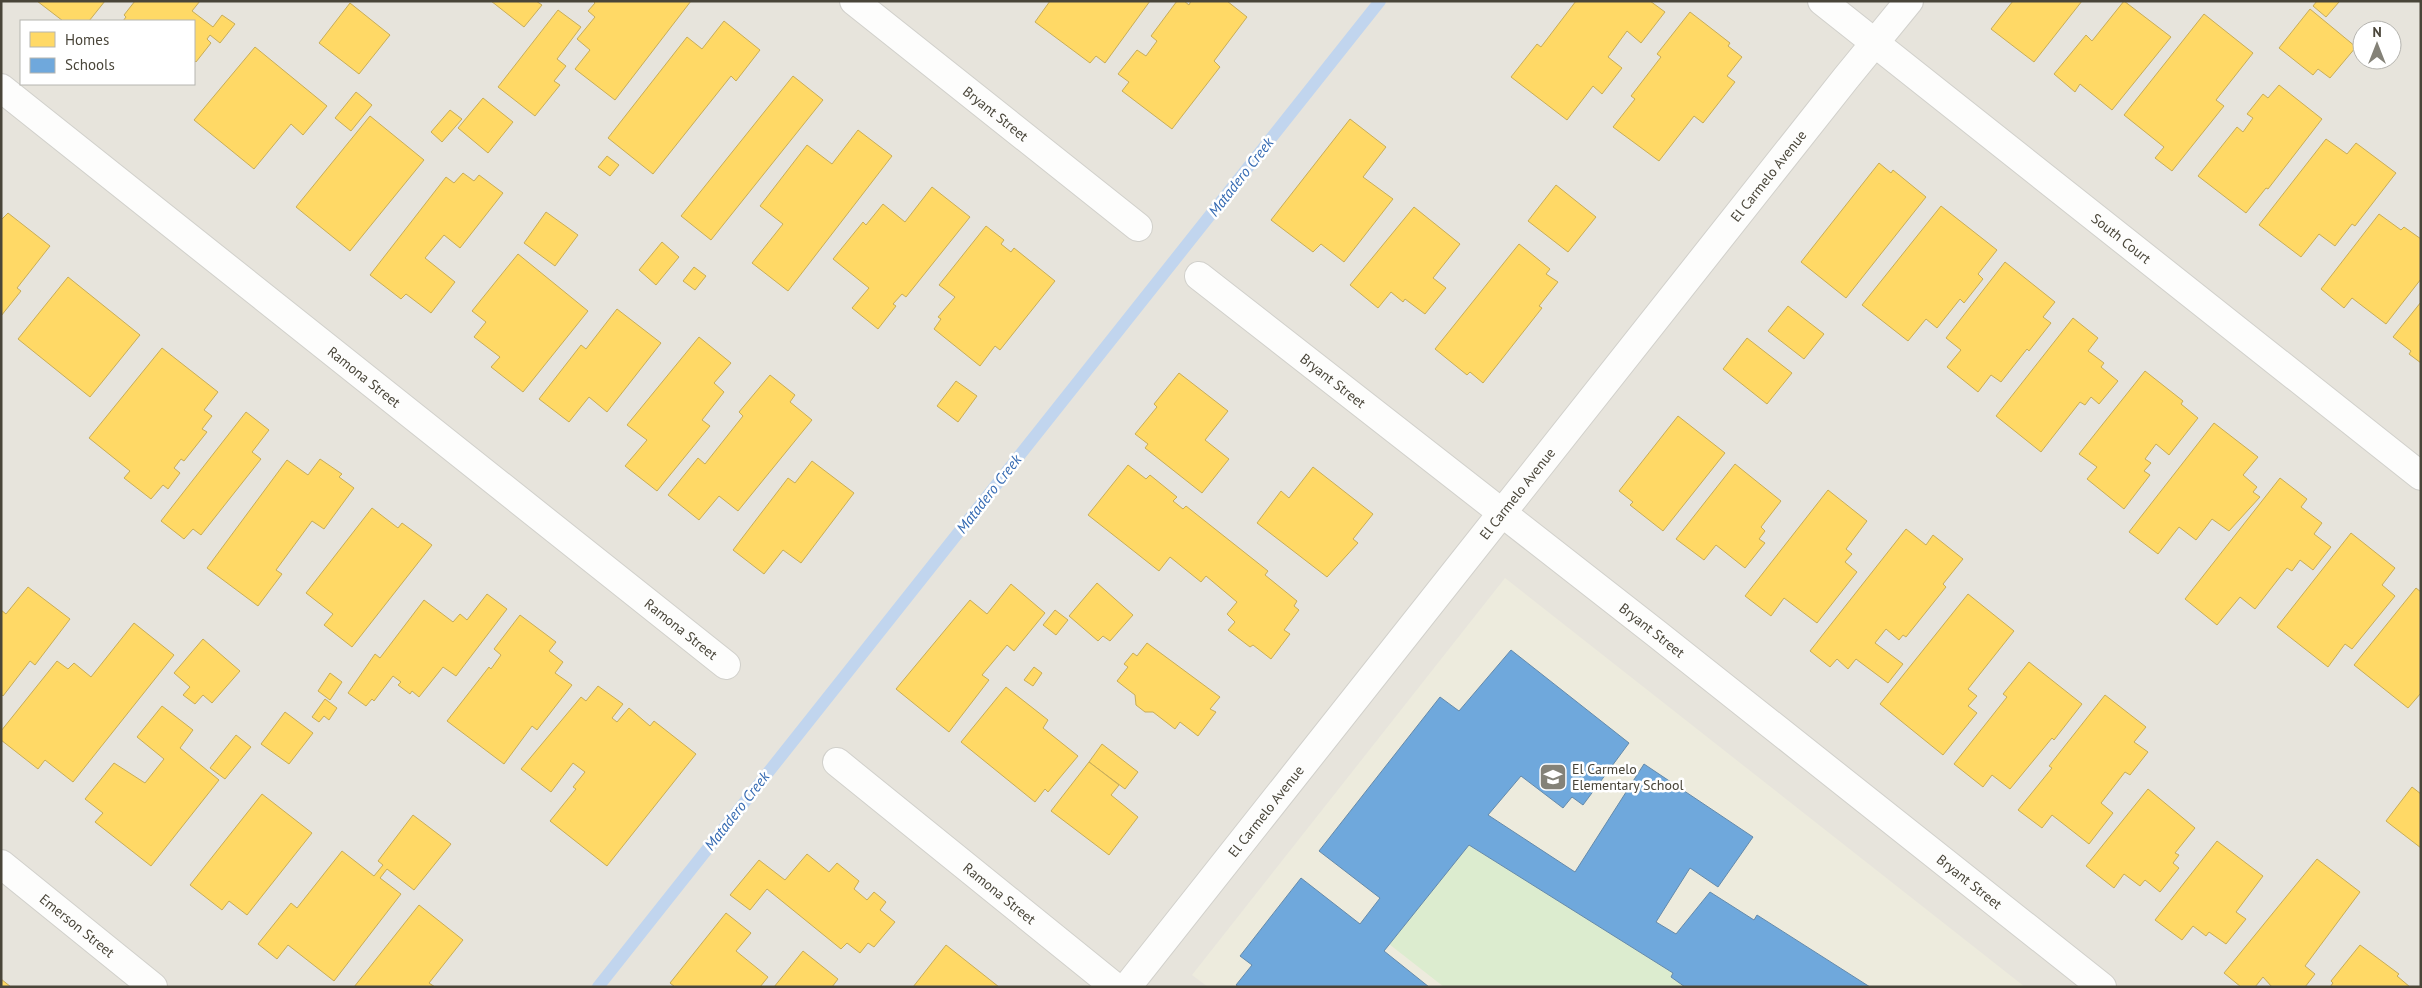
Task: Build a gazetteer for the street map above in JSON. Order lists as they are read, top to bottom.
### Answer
{
  "streets": {
    "street": [
      "Bryant Street",
      "El Carmelo Avenue",
      "South Court",
      "Ramona Street",
      "Emerson Street"
    ]
  },
  "crossings": [
    ["Bryant Street", "El Carmelo Avenue"],
    ["El Carmelo Avenue", "South Court"]
  ],
  "water": ["Matadero Creek"],
  "places": {
    "school or university": ["El Carmelo Elementary School"]
  },
  "legend": ["Homes", "Schools"],
  "north": "top"
}
